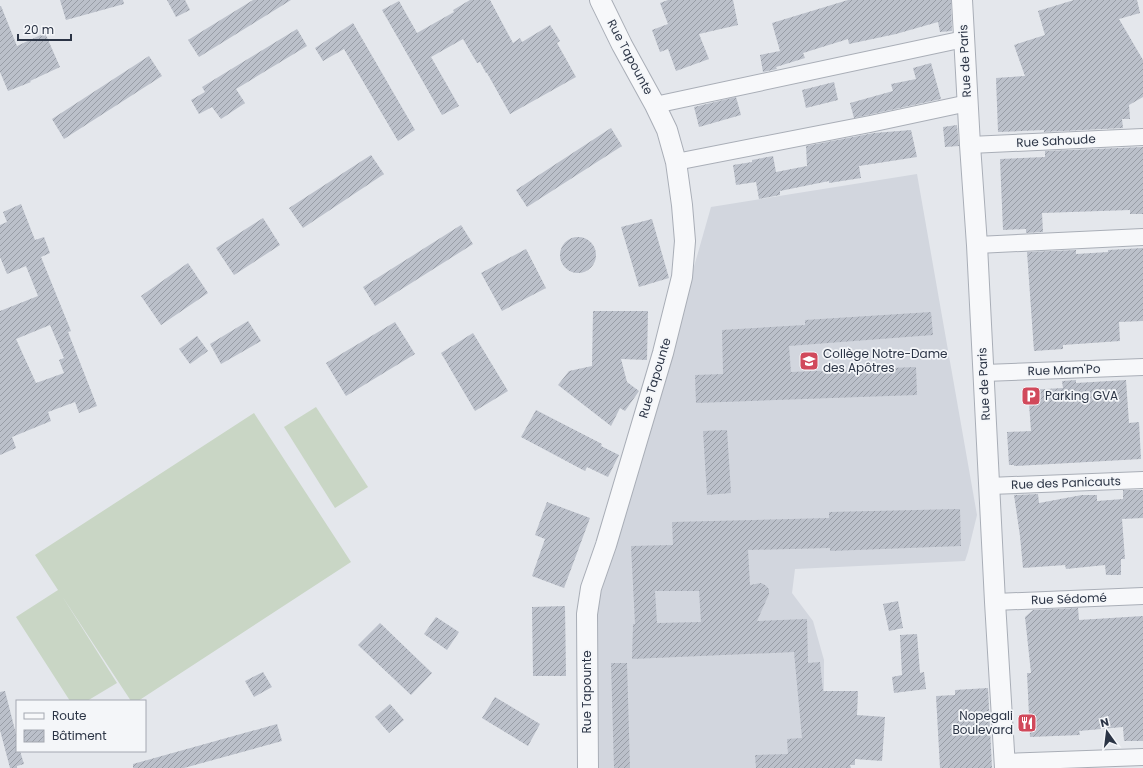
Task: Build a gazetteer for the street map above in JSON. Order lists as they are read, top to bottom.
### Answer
{
  "streets": {
    "street": [
      "Rue Tapounte",
      "Rue de Paris",
      "Rue Sahoude",
      "Rue Mam'Po",
      "Rue des Panicauts",
      "Rue Sédomé"
    ]
  },
  "crossings": [
    ["Rue de Paris", "Rue Sahoude"],
    ["Rue de Paris", "Rue Mam'Po"],
    ["Rue de Paris", "Rue des Panicauts"],
    ["Rue de Paris", "Rue Sédomé"]
  ],
  "places": {
    "school or university": ["Collège Notre-Dame des Apôtres"],
    "parking": ["Parking GVA"],
    "restaurant": ["Nopegali Boulevard"]
  },
  "legend": ["Route", "Bâtiment"],
  "scale_bar": "20 m",
  "north": "top"
}
